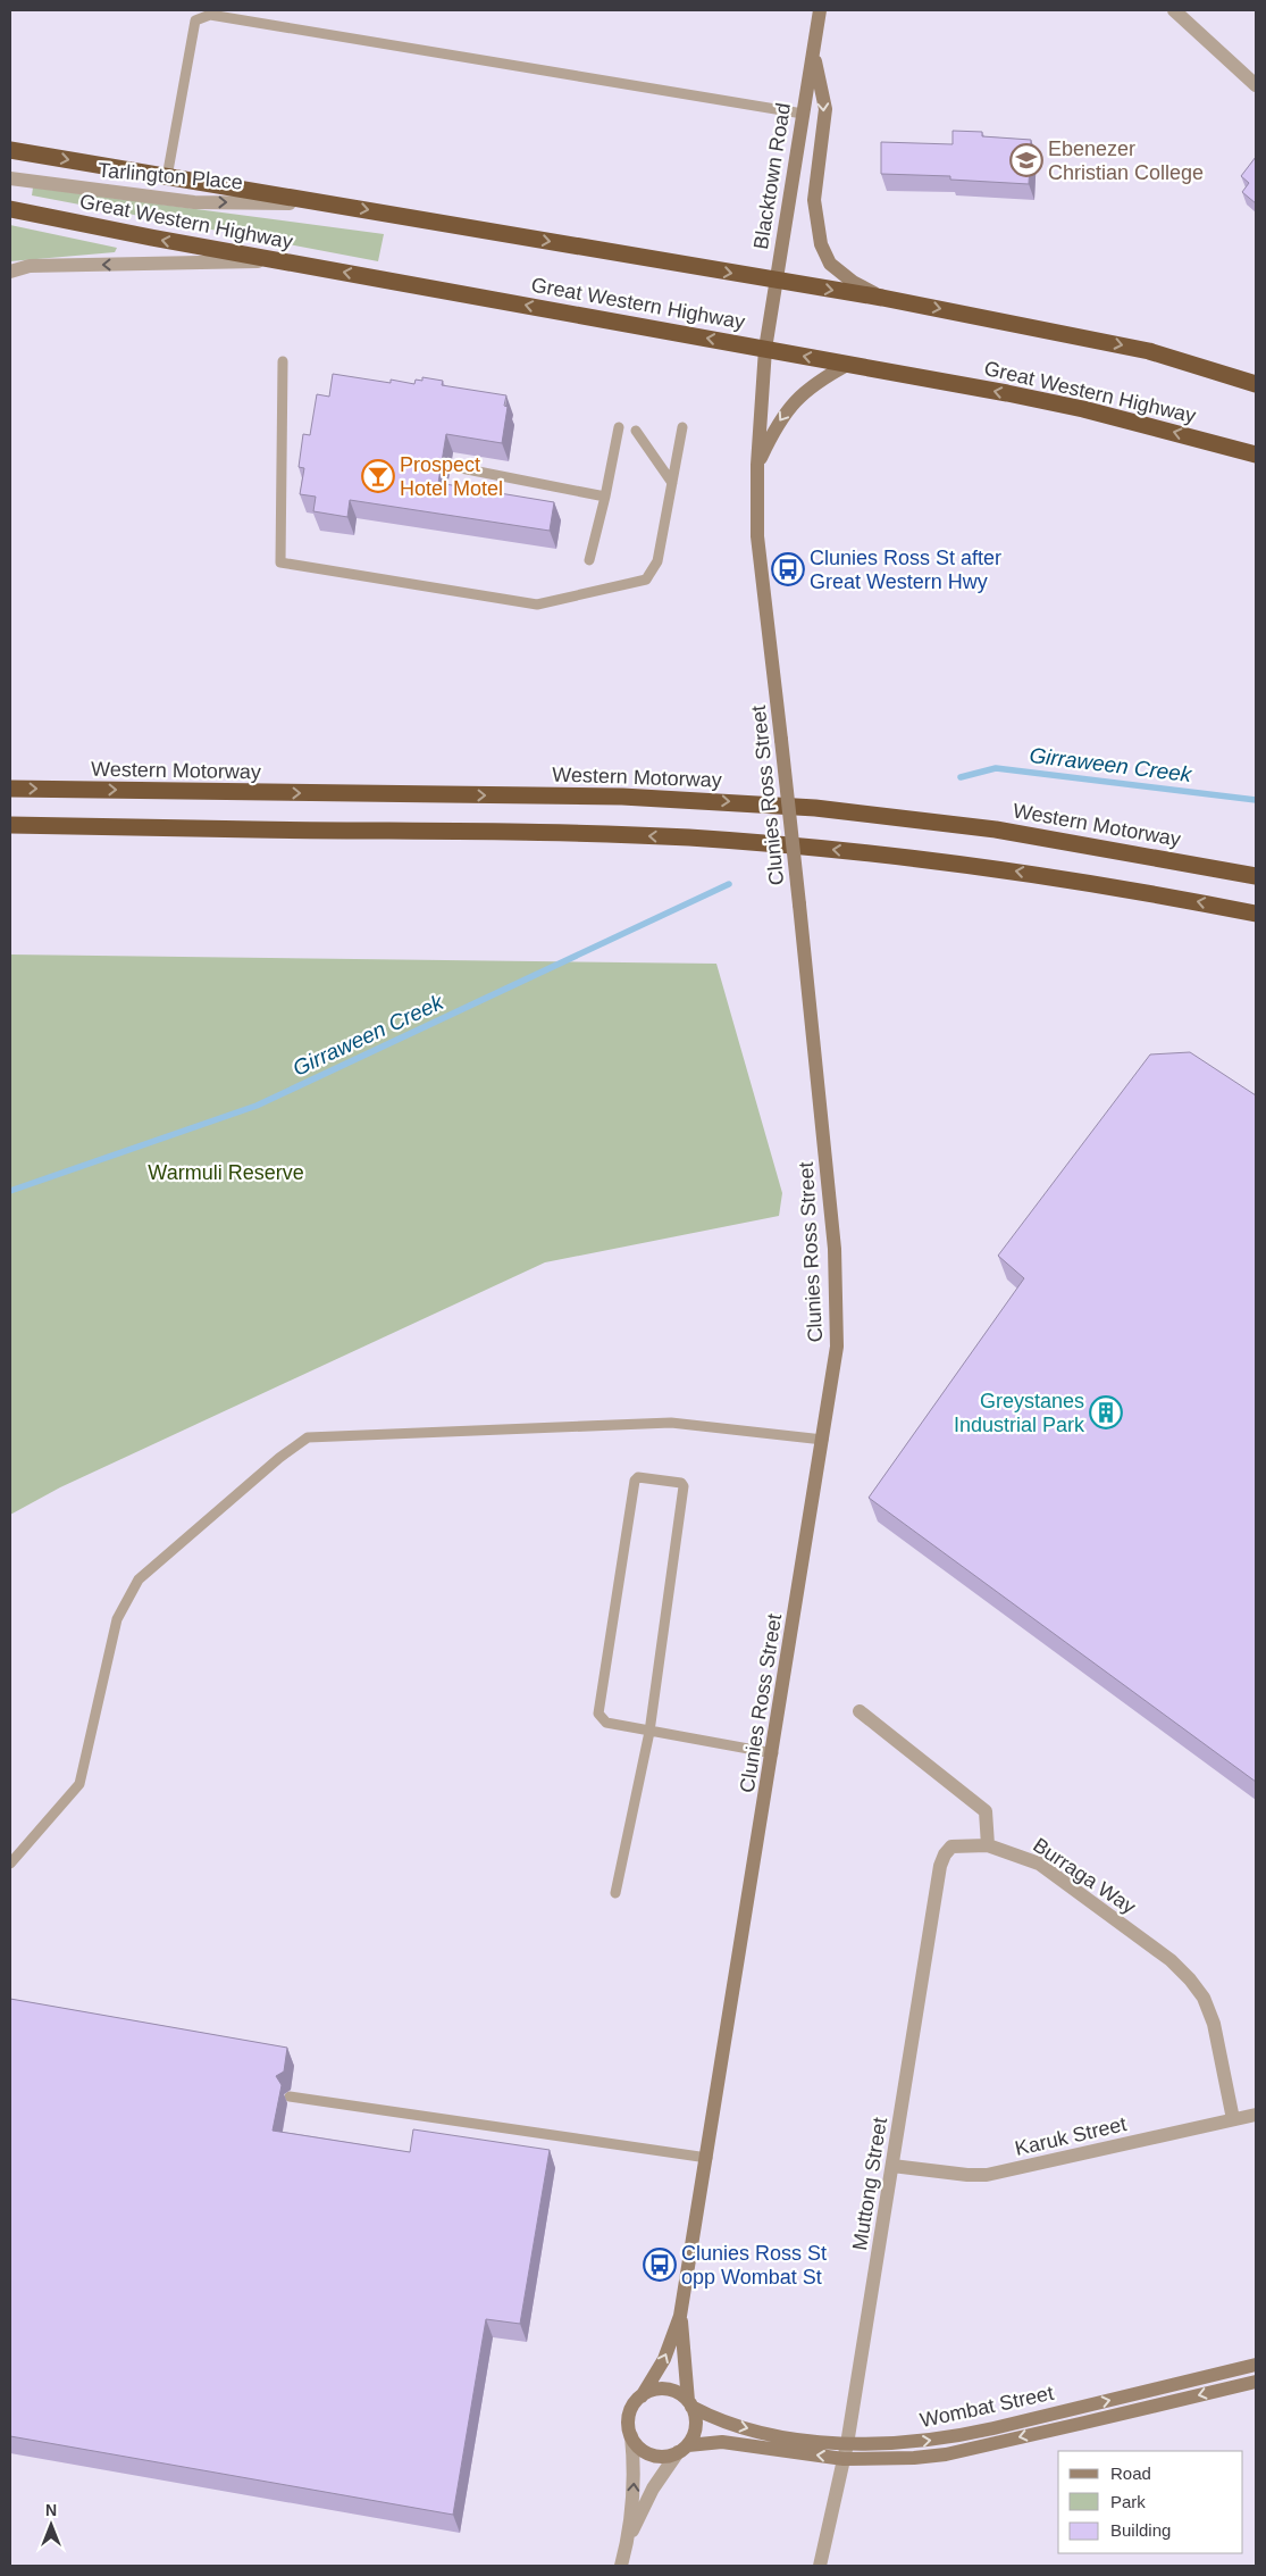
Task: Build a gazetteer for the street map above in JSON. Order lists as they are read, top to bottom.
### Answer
{
  "streets": {
    "highway": ["Great Western Highway", "Western Motorway"],
    "street": [
      "Tarlington Place",
      "Blacktown Road",
      "Clunies Ross Street",
      "Burraga Way",
      "Karuk Street",
      "Muttong Street",
      "Wombat Street"
    ]
  },
  "crossings": [
    ["Tarlington Place", "Great Western Highway"],
    ["Blacktown Road", "Great Western Highway"],
    ["Blacktown Road", "Clunies Ross Street"],
    ["Great Western Highway", "Clunies Ross Street"],
    ["Clunies Ross Street", "Wombat Street"],
    ["Burraga Way", "Karuk Street"],
    ["Burraga Way", "Muttong Street"],
    ["Karuk Street", "Muttong Street"],
    ["Muttong Street", "Wombat Street"]
  ],
  "water": ["Girraween Creek"],
  "parks": ["Warmuli Reserve"],
  "places": {
    "school or university": ["Ebenezer Christian College"],
    "bar": ["Prospect Hotel Motel"],
    "bus stop": ["Clunies Ross St after Great Western Hwy", "Clunies Ross St opp Wombat St"],
    "building": ["Greystanes Industrial Park"]
  },
  "legend": ["Road", "Park", "Building"],
  "north": "top"
}
